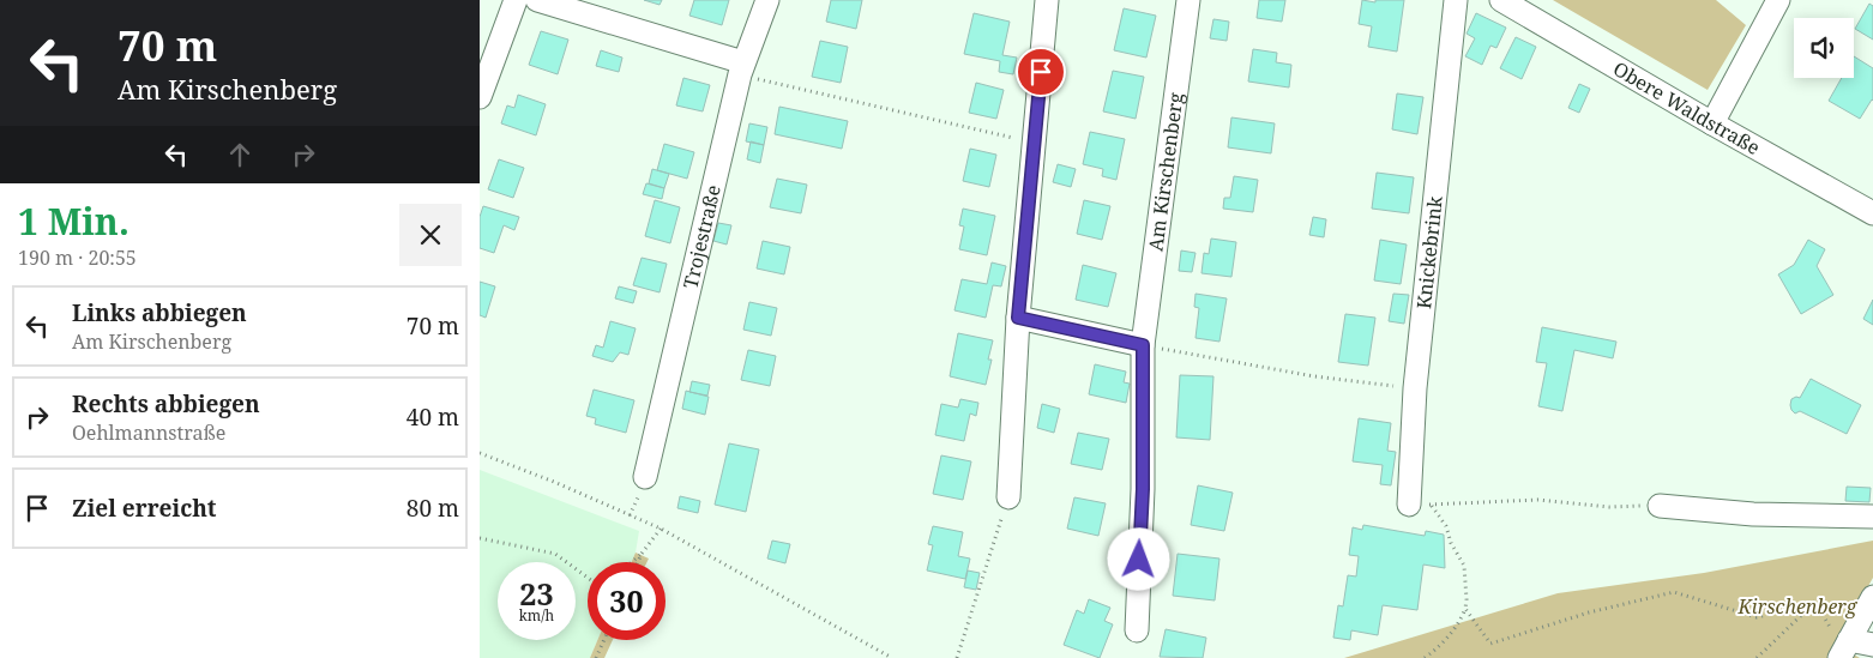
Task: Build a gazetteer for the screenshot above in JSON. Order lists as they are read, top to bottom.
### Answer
{
  "streets": {
    "street": [
      "Obere Waldstraße",
      "Am Kirschenberg",
      "Trojestraße",
      "Knickebrink"
    ]
  },
  "parks": ["Kirschenberg"],
  "page": {
    "turn": ["70 m", "Am Kirschenberg"],
    "heading": ["1 Min.", "190 m · 20:55"],
    "list": [
      {
        "name": "Links abbiegen",
        "note": "Am Kirschenberg",
        "value": "70 m"
      },
      {
        "name": "Rechts abbiegen",
        "note": "Oehlmannstraße",
        "value": "40 m"
      },
      {
        "name": "Ziel erreicht",
        "value": "80 m"
      }
    ],
    "speed": "23 km/h",
    "limit": "30"
  }
}
